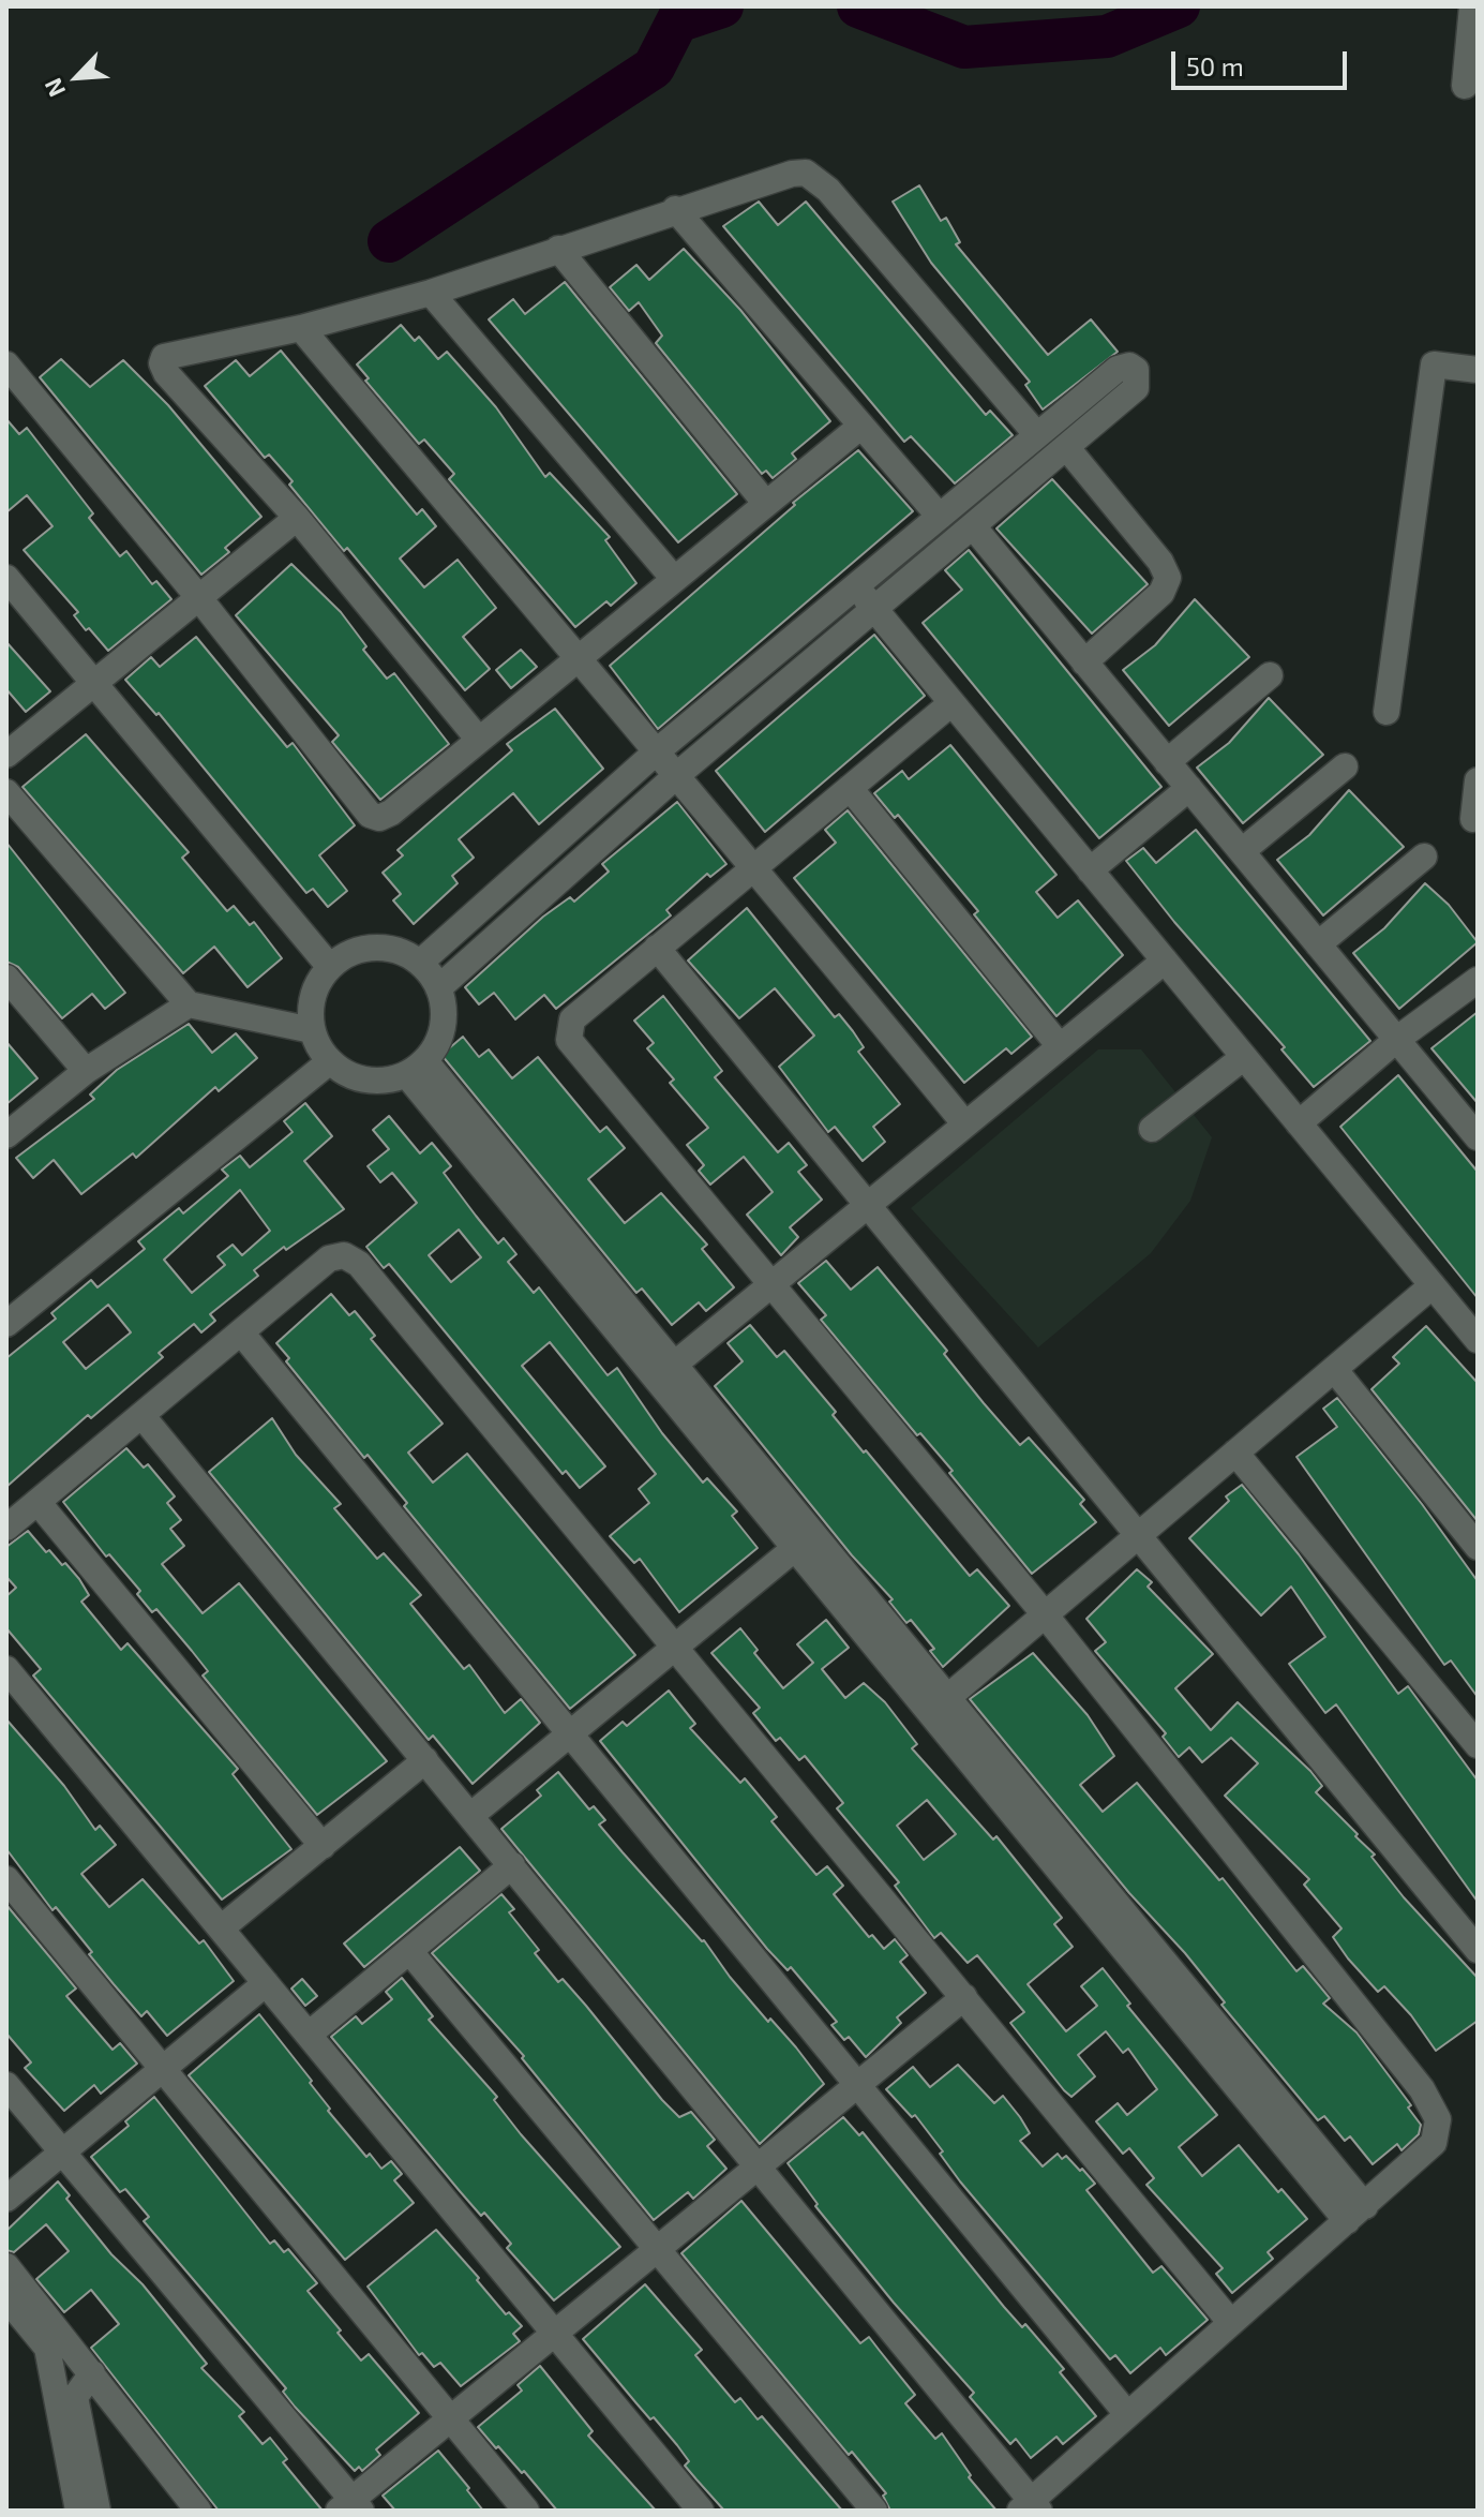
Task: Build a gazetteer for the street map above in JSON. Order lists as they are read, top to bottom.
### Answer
{
  "scale_bar": "50 m",
  "north": "bottom left"
}
